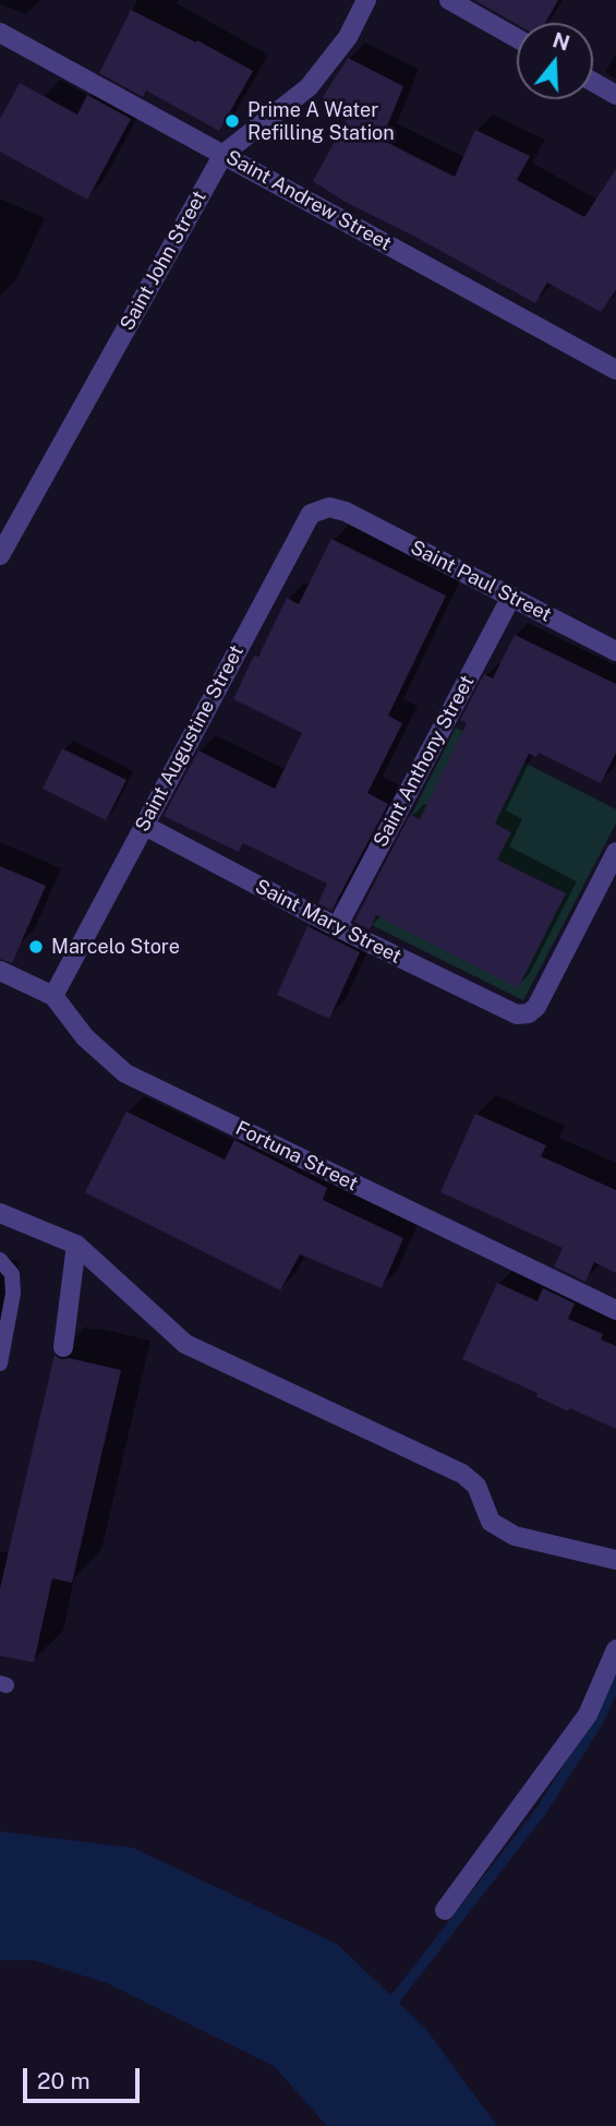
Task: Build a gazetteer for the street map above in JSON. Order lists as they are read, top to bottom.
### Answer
{
  "streets": {
    "street": [
      "Saint Andrew Street",
      "Saint John Street",
      "Saint Paul Street",
      "Saint Augustine Street",
      "Saint Anthony Street",
      "Saint Mary Street",
      "Fortuna Street"
    ]
  },
  "crossings": [
    ["Saint Andrew Street", "Saint John Street"],
    ["Saint Paul Street", "Saint Augustine Street"],
    ["Saint Paul Street", "Saint Anthony Street"],
    ["Saint Augustine Street", "Saint Mary Street"],
    ["Saint Augustine Street", "Fortuna Street"],
    ["Saint Anthony Street", "Saint Mary Street"]
  ],
  "places": ["Prime A Water Refilling Station", "Marcelo Store"],
  "scale_bar": "20 m",
  "north": "top"
}
